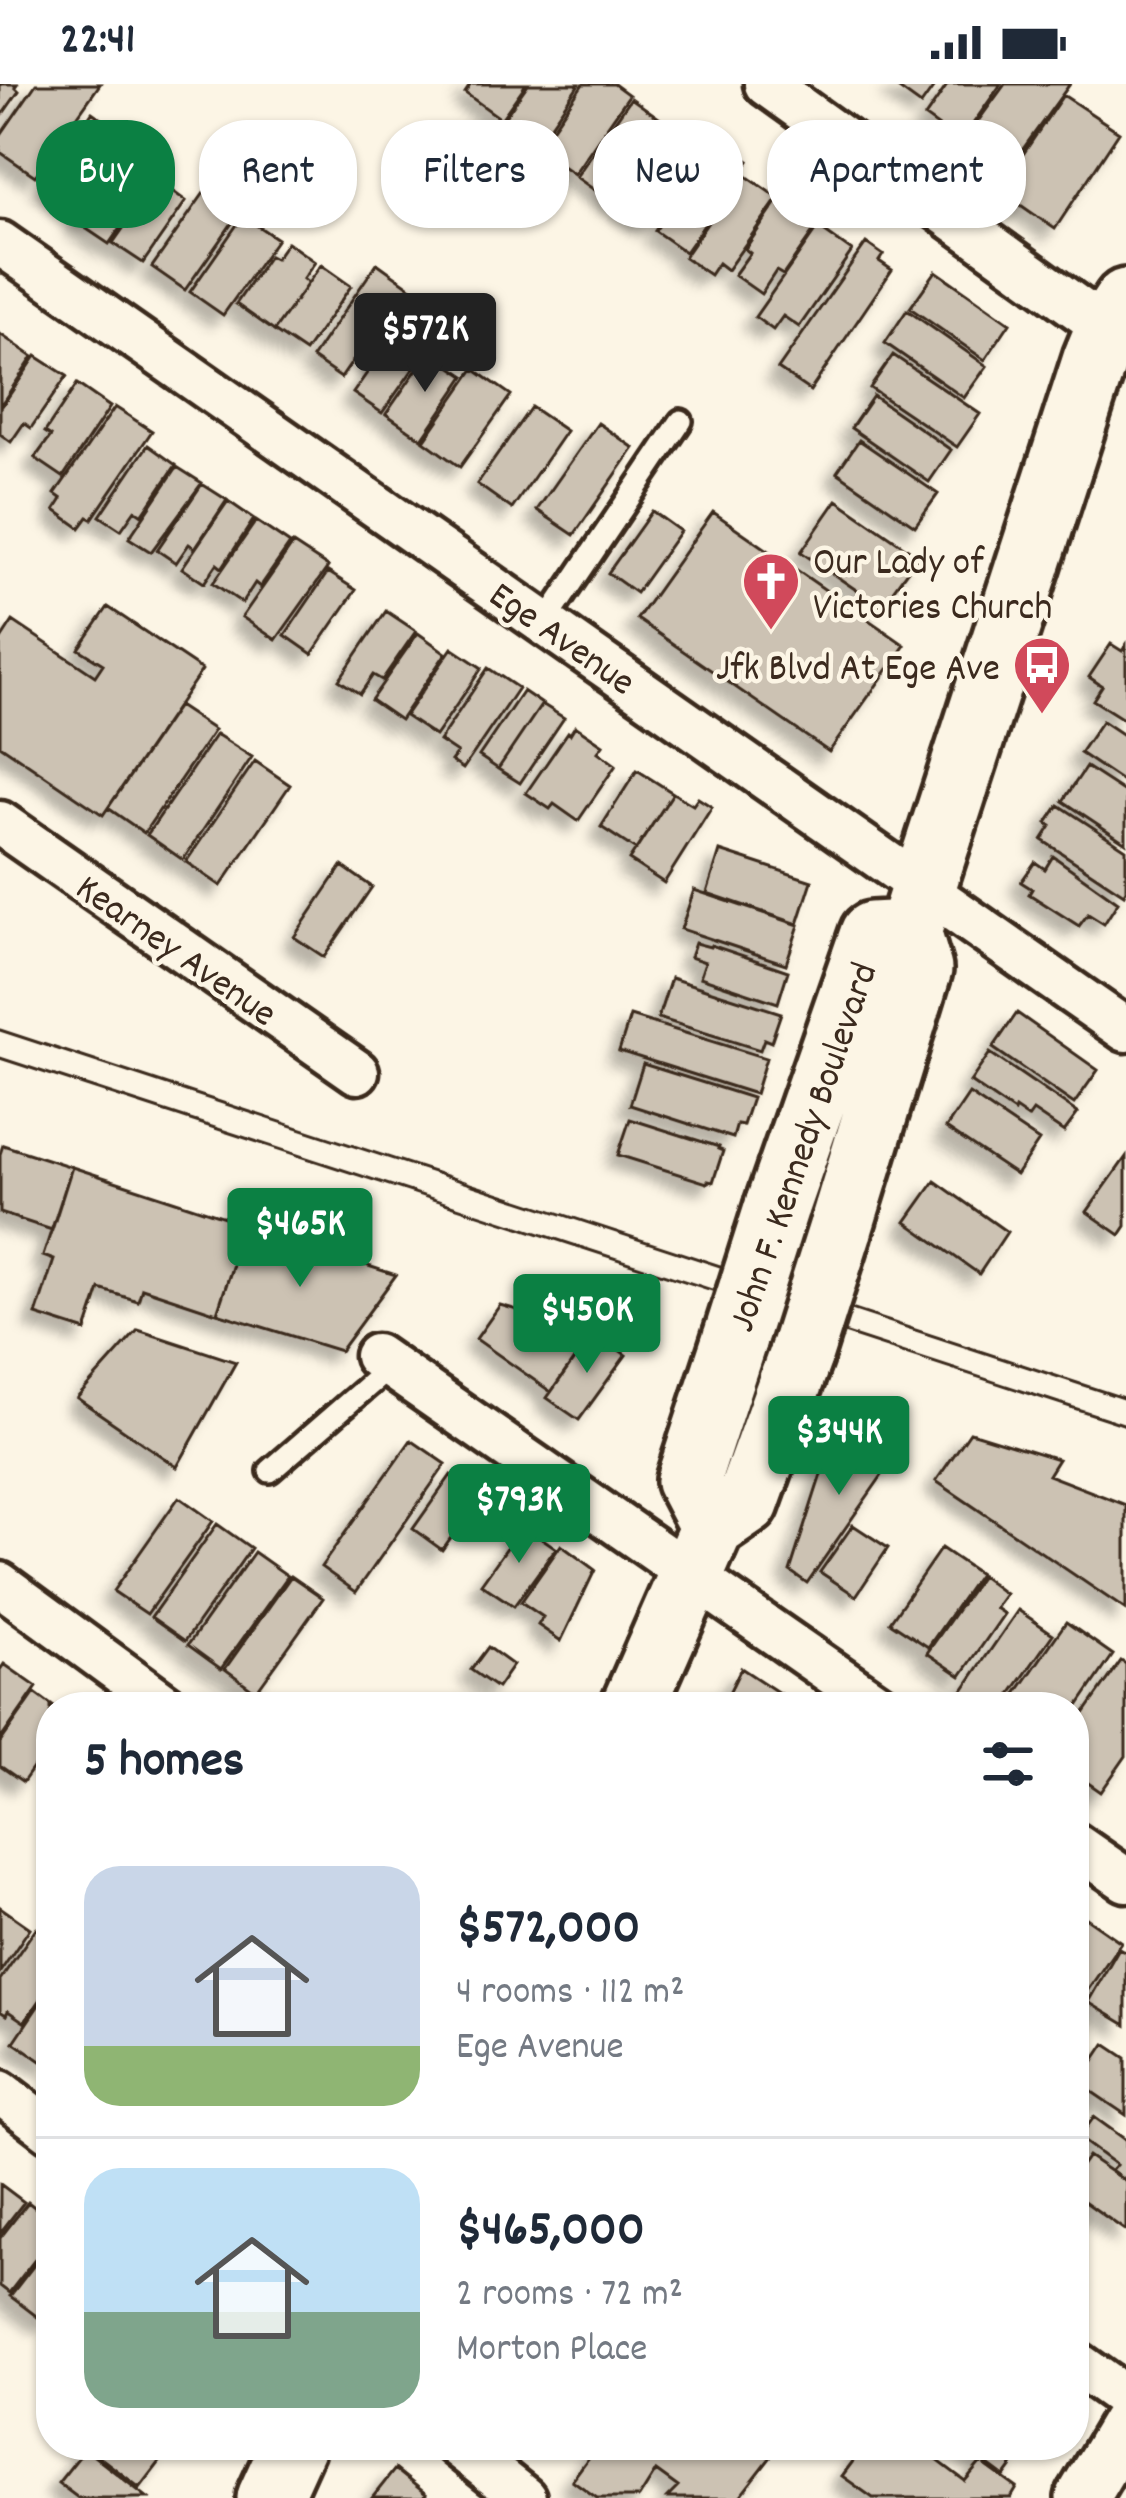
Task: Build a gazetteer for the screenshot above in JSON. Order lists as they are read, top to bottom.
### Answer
{
  "streets": {
    "main road": ["John F. Kennedy Boulevard"],
    "street": ["Ege Avenue", "Kearney Avenue"]
  },
  "crossings": [
    ["Ege Avenue", "John F. Kennedy Boulevard"]
  ],
  "places": {
    "church": ["Our Lady of Victories Church"],
    "bus stop": ["Jfk Blvd At Ege Ave"]
  },
  "page": {
    "status": "22:41",
    "chip": [
      "Buy",
      "Rent",
      "Filters",
      "New",
      "Apartment"
    ],
    "price": [
      "$572K",
      "$465K",
      "$450K",
      "$344K",
      "$793K"
    ],
    "heading": "5 homes",
    "list": [
      {
        "name": "$572,000",
        "note": "4 rooms · 112 m² · Ege Avenue"
      },
      {
        "name": "$465,000",
        "note": "2 rooms · 72 m² · Morton Place"
      }
    ]
  }
}
